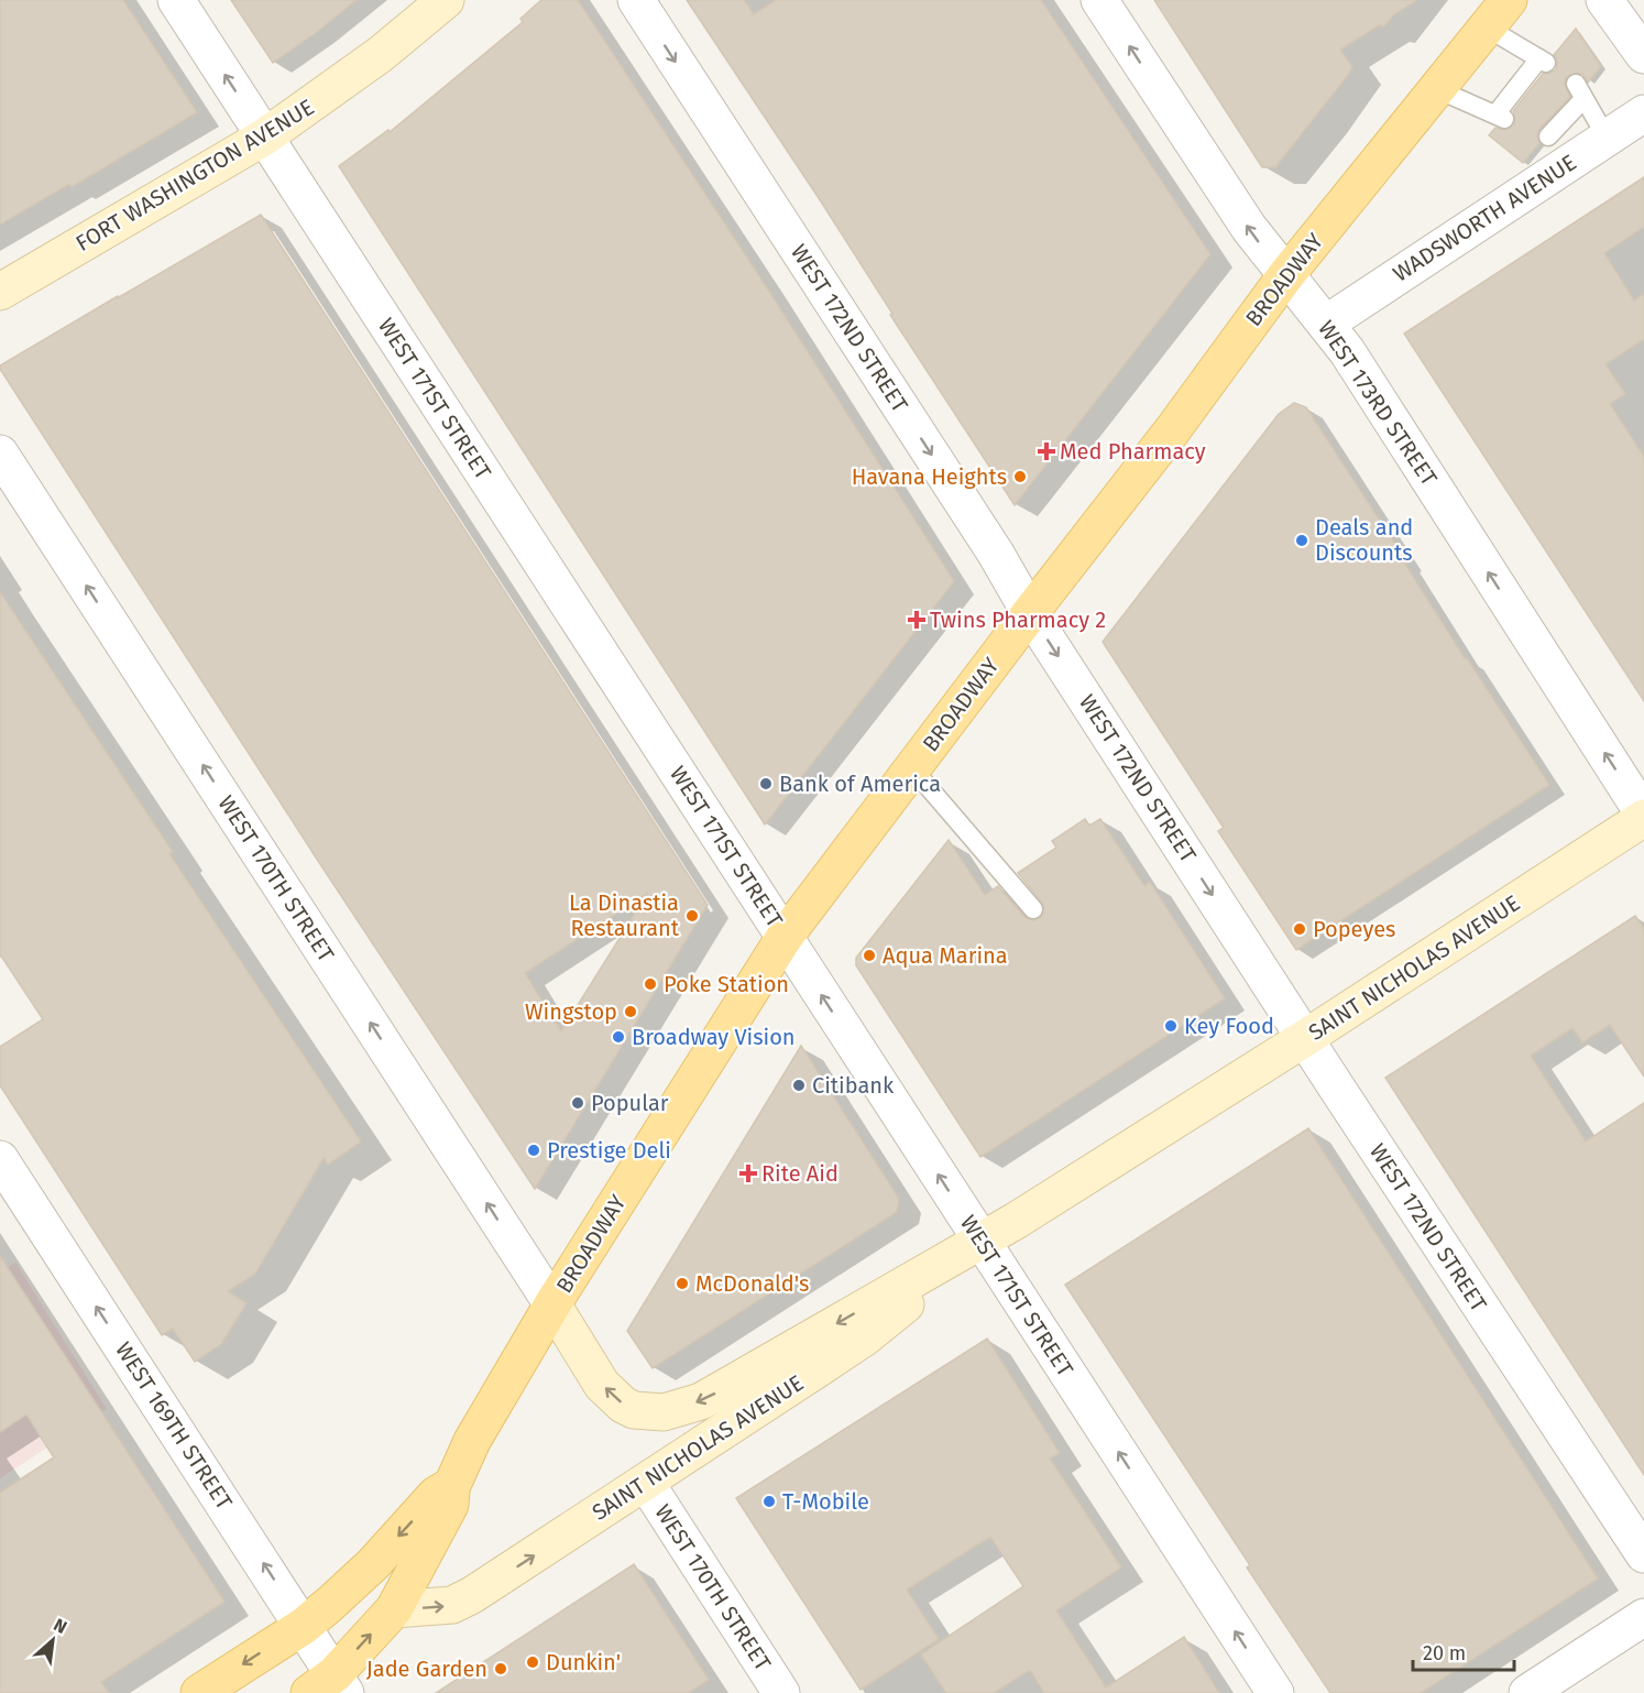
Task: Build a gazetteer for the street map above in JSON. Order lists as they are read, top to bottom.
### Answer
{
  "streets": {
    "main road": ["FORT WASHINGTON AVENUE", "BROADWAY", "SAINT NICHOLAS AVENUE"],
    "street": [
      "WADSWORTH AVENUE",
      "WEST 172ND STREET",
      "WEST 171ST STREET",
      "WEST 173RD STREET",
      "WEST 170TH STREET",
      "WEST 169TH STREET"
    ]
  },
  "crossings": [
    ["FORT WASHINGTON AVENUE", "WEST 171ST STREET"],
    ["WADSWORTH AVENUE", "WEST 173RD STREET"],
    ["BROADWAY", "WEST 172ND STREET"],
    ["BROADWAY", "WEST 171ST STREET"],
    ["BROADWAY", "WEST 173RD STREET"],
    ["BROADWAY", "WEST 170TH STREET"],
    ["BROADWAY", "SAINT NICHOLAS AVENUE"],
    ["BROADWAY", "WEST 169TH STREET"],
    ["WEST 172ND STREET", "SAINT NICHOLAS AVENUE"],
    ["WEST 171ST STREET", "SAINT NICHOLAS AVENUE"],
    ["WEST 173RD STREET", "SAINT NICHOLAS AVENUE"],
    ["WEST 170TH STREET", "SAINT NICHOLAS AVENUE"]
  ],
  "one_way": [
    "WEST 172ND STREET",
    "WEST 171ST STREET",
    "WEST 173RD STREET",
    "WEST 170TH STREET",
    "WEST 169TH STREET"
  ],
  "places": {
    "health": ["Med Pharmacy", "Twins Pharmacy 2", "Rite Aid"],
    "other": [
      "Havana Heights",
      "Deals and Discounts",
      "Bank of America",
      "La Dinastia Restaurant",
      "Popeyes",
      "Aqua Marina",
      "Poke Station",
      "Wingstop",
      "Key Food",
      "Broadway Vision",
      "Citibank",
      "Popular",
      "Prestige Deli",
      "McDonald's",
      "T-Mobile",
      "Dunkin'",
      "Jade Garden"
    ]
  },
  "scale_bar": "20 m",
  "north": "top right"
}
